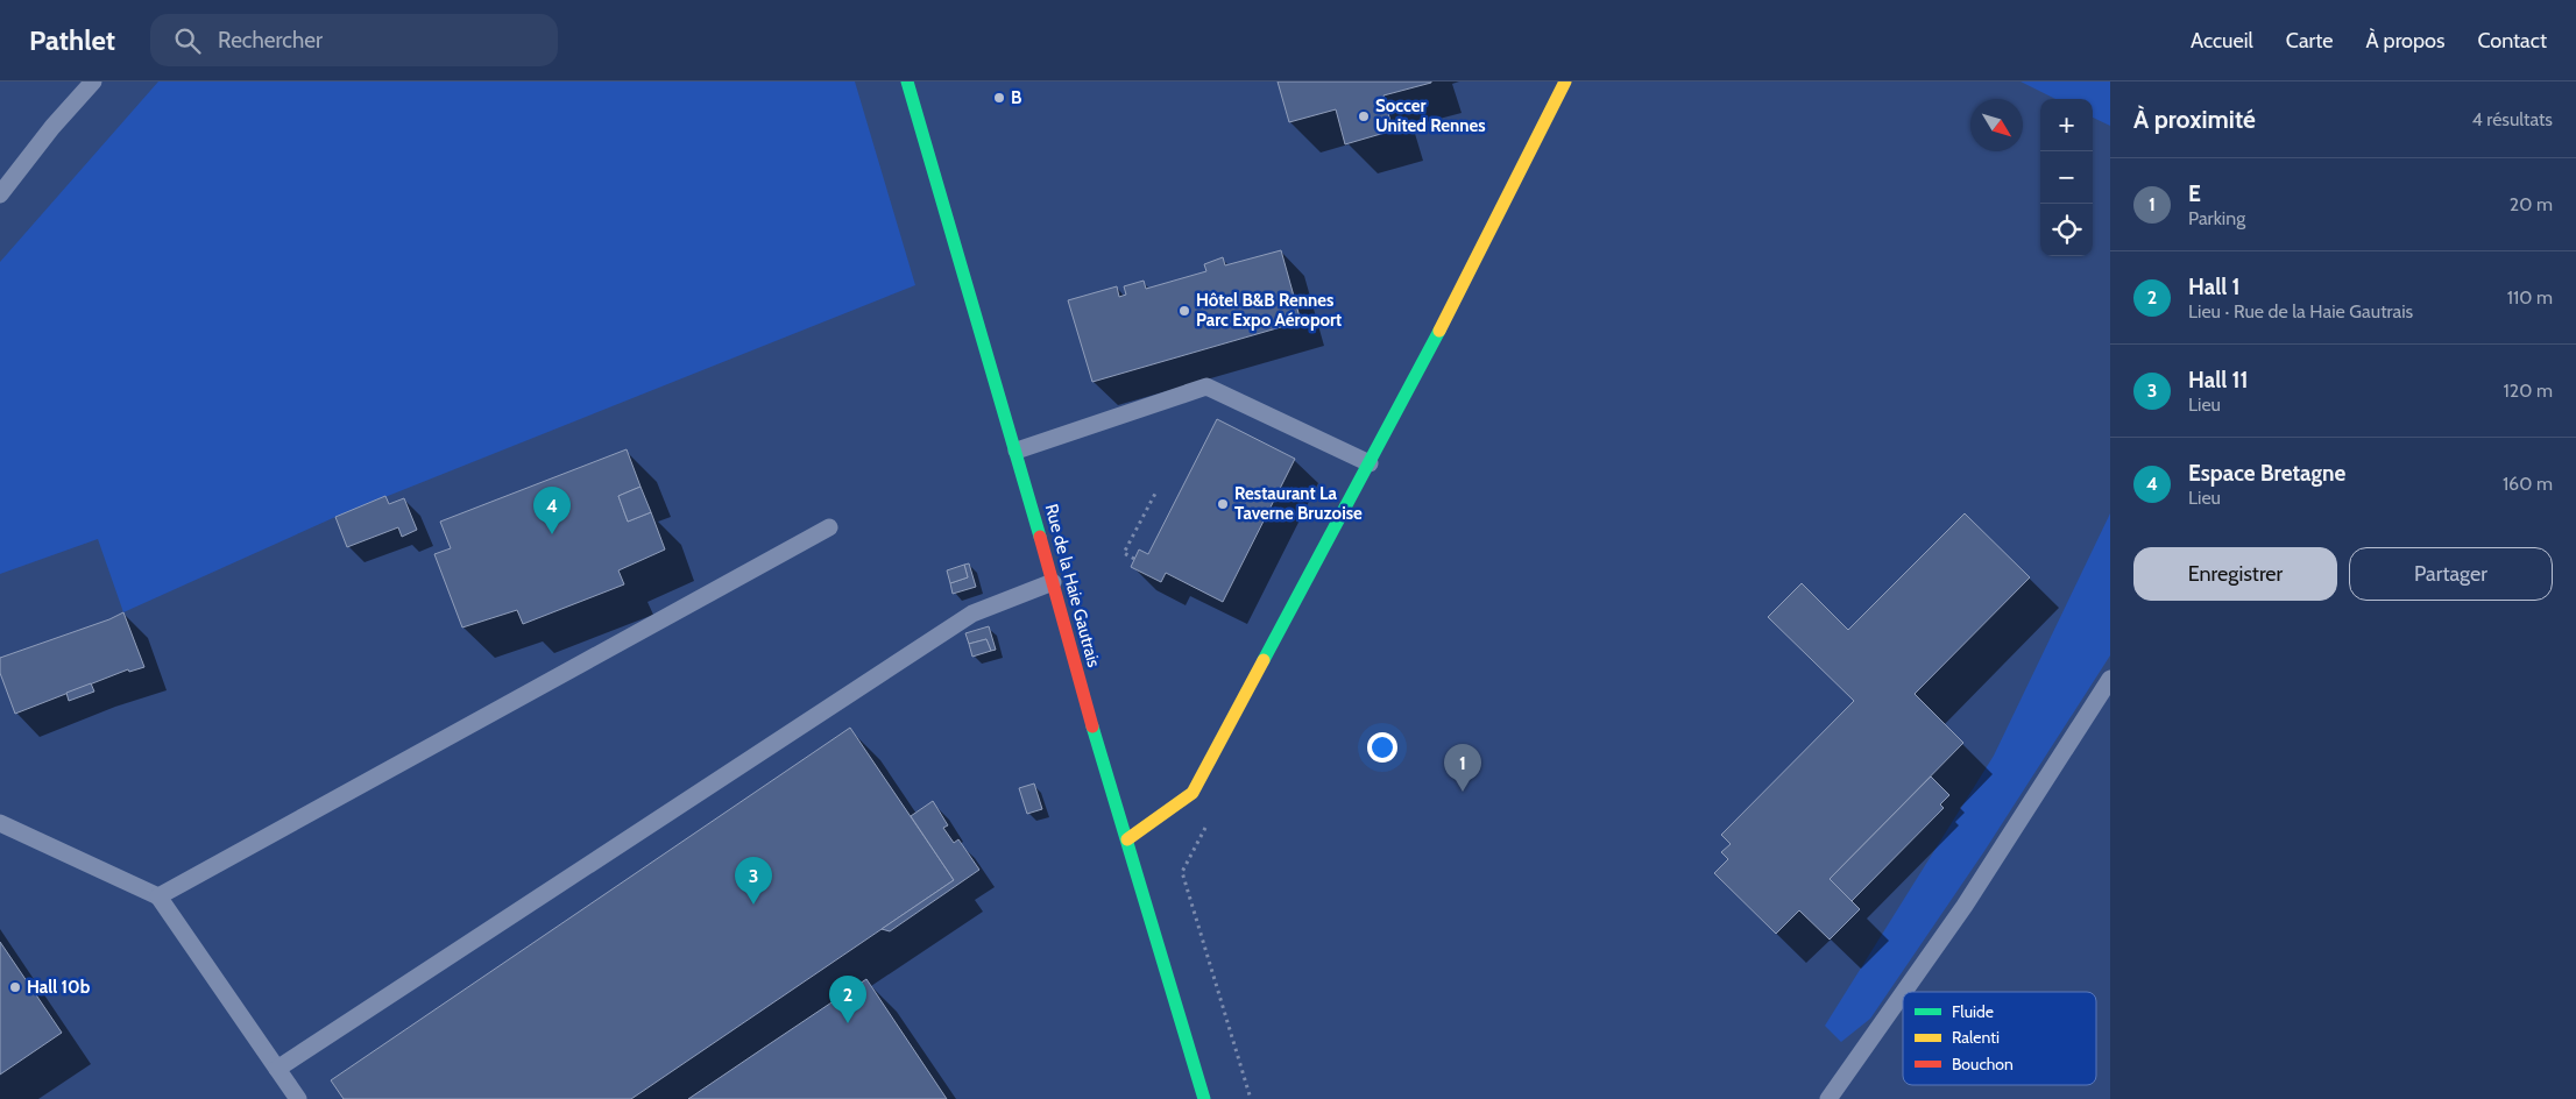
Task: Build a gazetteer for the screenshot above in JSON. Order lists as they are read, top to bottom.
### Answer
{
  "streets": {
    "street": ["Rue de la Haie Gautrais"]
  },
  "places": [
    "B",
    "Soccer United Rennes",
    "Hôtel B&B Rennes Parc Expo Aéroport",
    "Restaurant La Taverne Bruzoise",
    "Hall 10b"
  ],
  "legend": ["Fluide", "Ralenti", "Bouchon"],
  "north": "bottom right",
  "page": {
    "header": "Pathlet",
    "search": "Rechercher",
    "nav": [
      "Accueil",
      "Carte",
      "À propos",
      "Contact"
    ],
    "heading": ["À proximité", "4 résultats"],
    "map_buttons": ["+", "−"],
    "list": [
      {
        "mark": "1",
        "name": "E",
        "note": "Parking",
        "value": "20 m"
      },
      {
        "mark": "2",
        "name": "Hall 1",
        "note": "Lieu · Rue de la Haie Gautrais",
        "value": "110 m"
      },
      {
        "mark": "3",
        "name": "Hall 11",
        "note": "Lieu",
        "value": "120 m"
      },
      {
        "mark": "4",
        "name": "Espace Bretagne",
        "note": "Lieu",
        "value": "160 m"
      }
    ],
    "pins": [
      "4",
      "1",
      "3",
      "2"
    ],
    "buttons": ["Enregistrer", "Partager"]
  }
}
